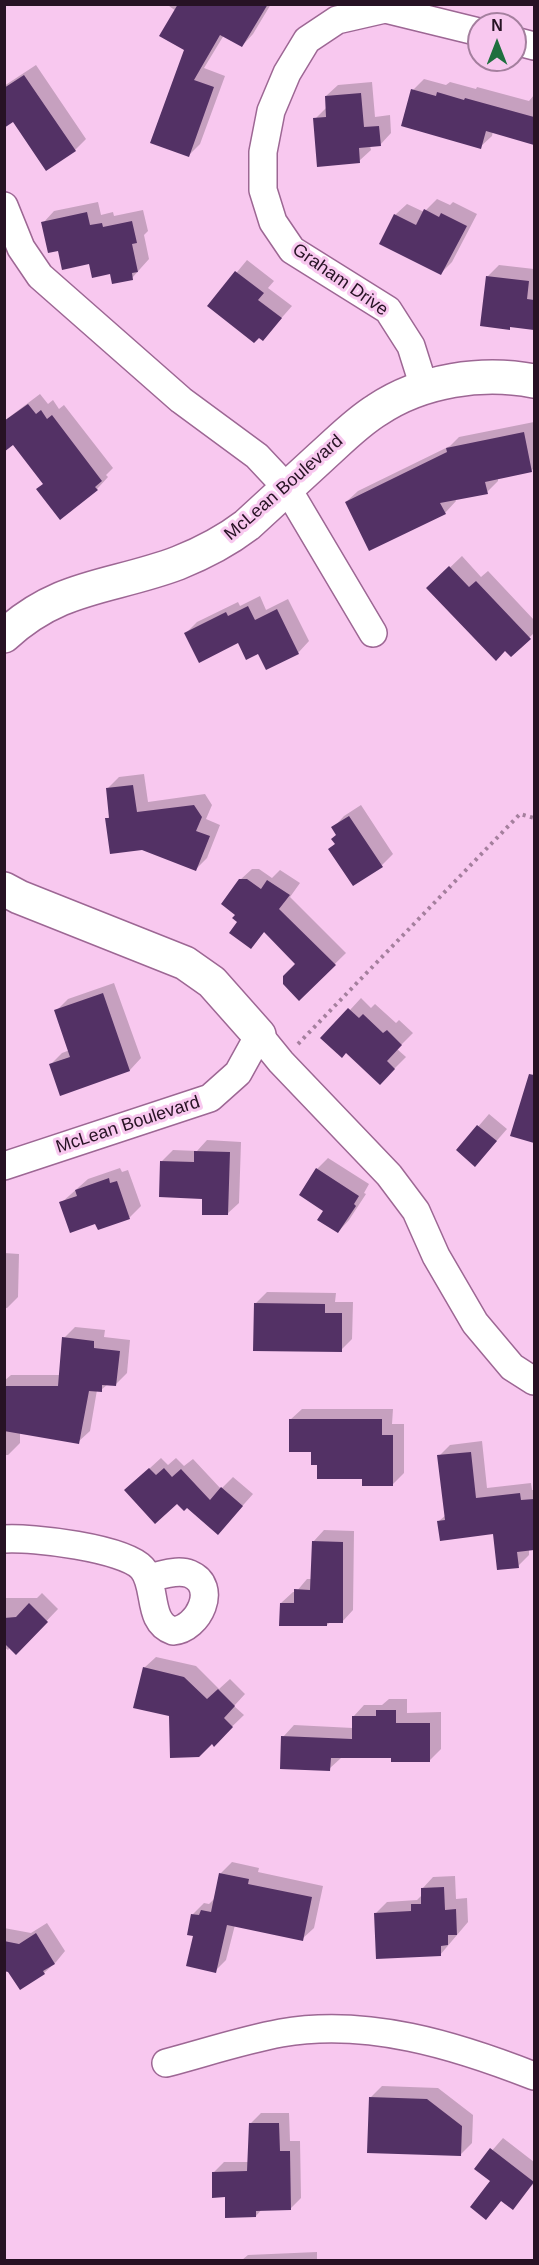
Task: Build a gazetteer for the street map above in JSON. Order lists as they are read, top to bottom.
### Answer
{
  "streets": {
    "street": ["Graham Drive", "McLean Boulevard"]
  },
  "crossings": [
    ["Graham Drive", "McLean Boulevard"]
  ],
  "north": "top"
}
